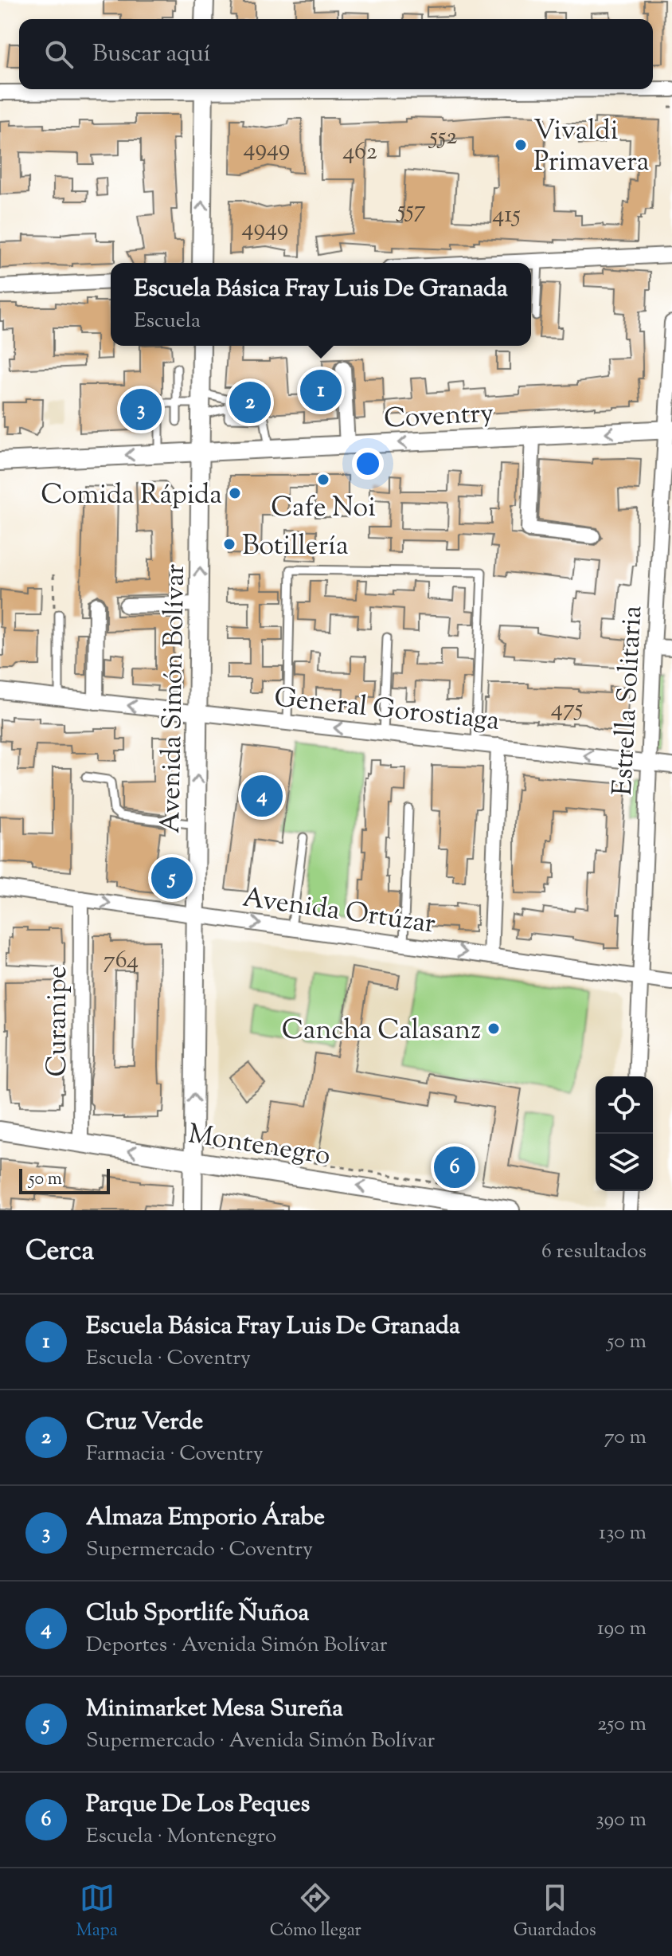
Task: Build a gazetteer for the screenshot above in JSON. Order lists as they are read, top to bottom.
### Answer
{
  "streets": {
    "street": [
      "Coventry",
      "Avenida Simón Bolívar",
      "Estrella Solitaria",
      "General Gorostiaga",
      "Avenida Ortúzar",
      "Curanipe",
      "Montenegro"
    ]
  },
  "crossings": [
    ["Coventry", "Avenida Simón Bolívar"],
    ["Coventry", "Estrella Solitaria"],
    ["Avenida Simón Bolívar", "General Gorostiaga"],
    ["Avenida Simón Bolívar", "Avenida Ortúzar"],
    ["Avenida Simón Bolívar", "Montenegro"],
    ["Estrella Solitaria", "General Gorostiaga"],
    ["Estrella Solitaria", "Avenida Ortúzar"],
    ["Avenida Ortúzar", "Curanipe"],
    ["Curanipe", "Montenegro"]
  ],
  "one_way": [
    "Coventry",
    "Avenida Simón Bolívar",
    "General Gorostiaga",
    "Avenida Ortúzar",
    "Montenegro"
  ],
  "places": [
    "Vivaldi Primavera",
    "Cafe Noi",
    "Comida Rápida",
    "Botillería",
    "Cancha Calasanz"
  ],
  "house_numbers": [
    "552",
    "4949",
    "462",
    "557",
    "415",
    "4949",
    "475",
    "764"
  ],
  "scale_bar": "50 m",
  "page": {
    "search": "Buscar aquí",
    "popup": ["Escuela Básica Fray Luis De Granada", "Escuela"],
    "pins": [
      "1",
      "2",
      "3",
      "4",
      "5",
      "6"
    ],
    "scale": "50 m",
    "heading": ["Cerca", "6 resultados"],
    "list": [
      {
        "mark": "1",
        "name": "Escuela Básica Fray Luis De Granada",
        "note": "Escuela · Coventry",
        "value": "50 m"
      },
      {
        "mark": "2",
        "name": "Cruz Verde",
        "note": "Farmacia · Coventry",
        "value": "70 m"
      },
      {
        "mark": "3",
        "name": "Almaza Emporio Árabe",
        "note": "Supermercado · Coventry",
        "value": "130 m"
      },
      {
        "mark": "4",
        "name": "Club Sportlife Ñuñoa",
        "note": "Deportes · Avenida Simón Bolívar",
        "value": "190 m"
      },
      {
        "mark": "5",
        "name": "Minimarket Mesa Sureña",
        "note": "Supermercado · Avenida Simón Bolívar",
        "value": "250 m"
      },
      {
        "mark": "6",
        "name": "Parque De Los Peques",
        "note": "Escuela · Montenegro",
        "value": "390 m"
      }
    ],
    "nav": ["Mapa", "Cómo llegar", "Guardados"]
  }
}
